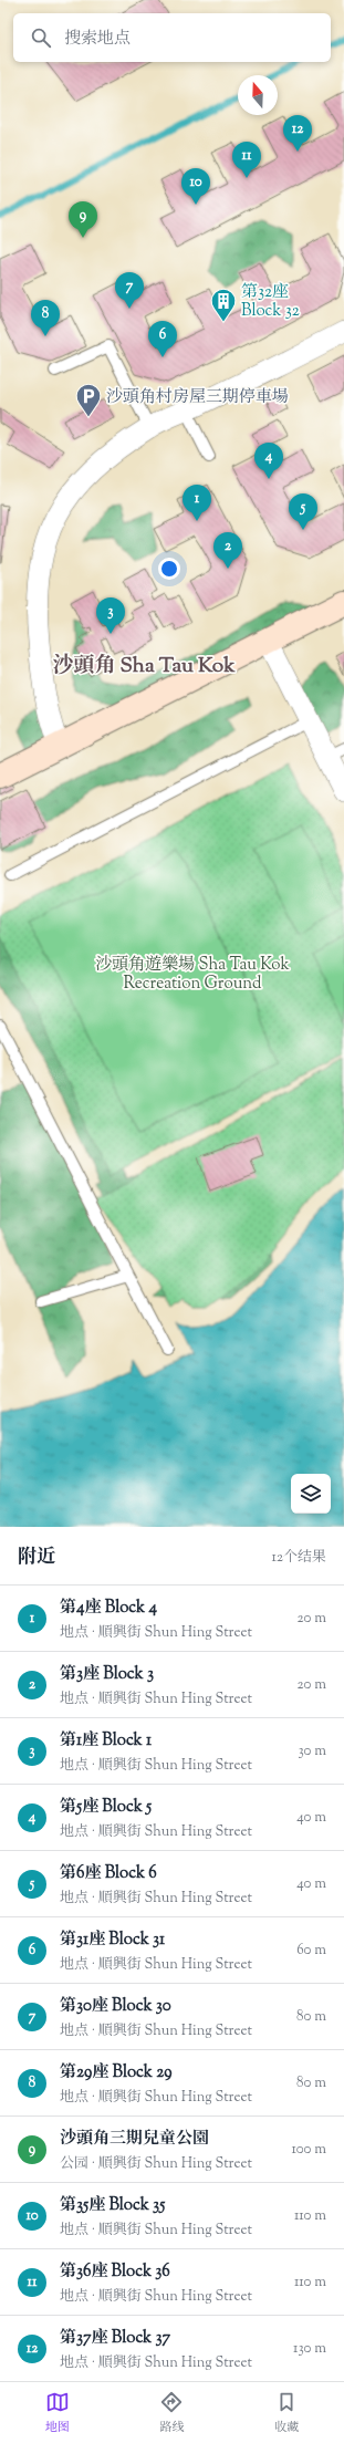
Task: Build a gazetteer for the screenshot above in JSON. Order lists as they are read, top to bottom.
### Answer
{
  "districts": ["沙頭角 Sha Tau Kok"],
  "parks": ["沙頭角遊樂場 Sha Tau Kok Recreation Ground"],
  "places": {
    "building": ["第32座 Block 32"],
    "parking": ["沙頭角村房屋三期停車場"]
  },
  "north": "top",
  "page": {
    "search": "搜索地点",
    "pins": [
      "12",
      "11",
      "10",
      "9",
      "7",
      "8",
      "6",
      "4",
      "1",
      "5",
      "2",
      "3"
    ],
    "heading": ["附近", "12个结果"],
    "list": [
      {
        "mark": "1",
        "name": "第4座 Block 4",
        "note": "地点 · 順興街 Shun Hing Street",
        "value": "20 m"
      },
      {
        "mark": "2",
        "name": "第3座 Block 3",
        "note": "地点 · 順興街 Shun Hing Street",
        "value": "20 m"
      },
      {
        "mark": "3",
        "name": "第1座 Block 1",
        "note": "地点 · 順興街 Shun Hing Street",
        "value": "30 m"
      },
      {
        "mark": "4",
        "name": "第5座 Block 5",
        "note": "地点 · 順興街 Shun Hing Street",
        "value": "40 m"
      },
      {
        "mark": "5",
        "name": "第6座 Block 6",
        "note": "地点 · 順興街 Shun Hing Street",
        "value": "40 m"
      },
      {
        "mark": "6",
        "name": "第31座 Block 31",
        "note": "地点 · 順興街 Shun Hing Street",
        "value": "60 m"
      },
      {
        "mark": "7",
        "name": "第30座 Block 30",
        "note": "地点 · 順興街 Shun Hing Street",
        "value": "80 m"
      },
      {
        "mark": "8",
        "name": "第29座 Block 29",
        "note": "地点 · 順興街 Shun Hing Street",
        "value": "80 m"
      },
      {
        "mark": "9",
        "name": "沙頭角三期兒童公園",
        "note": "公园 · 順興街 Shun Hing Street",
        "value": "100 m"
      },
      {
        "mark": "10",
        "name": "第35座 Block 35",
        "note": "地点 · 順興街 Shun Hing Street",
        "value": "110 m"
      },
      {
        "mark": "11",
        "name": "第36座 Block 36",
        "note": "地点 · 順興街 Shun Hing Street",
        "value": "110 m"
      },
      {
        "mark": "12",
        "name": "第37座 Block 37",
        "note": "地点 · 順興街 Shun Hing Street",
        "value": "130 m"
      }
    ],
    "nav": ["地图", "路线", "收藏"]
  }
}
